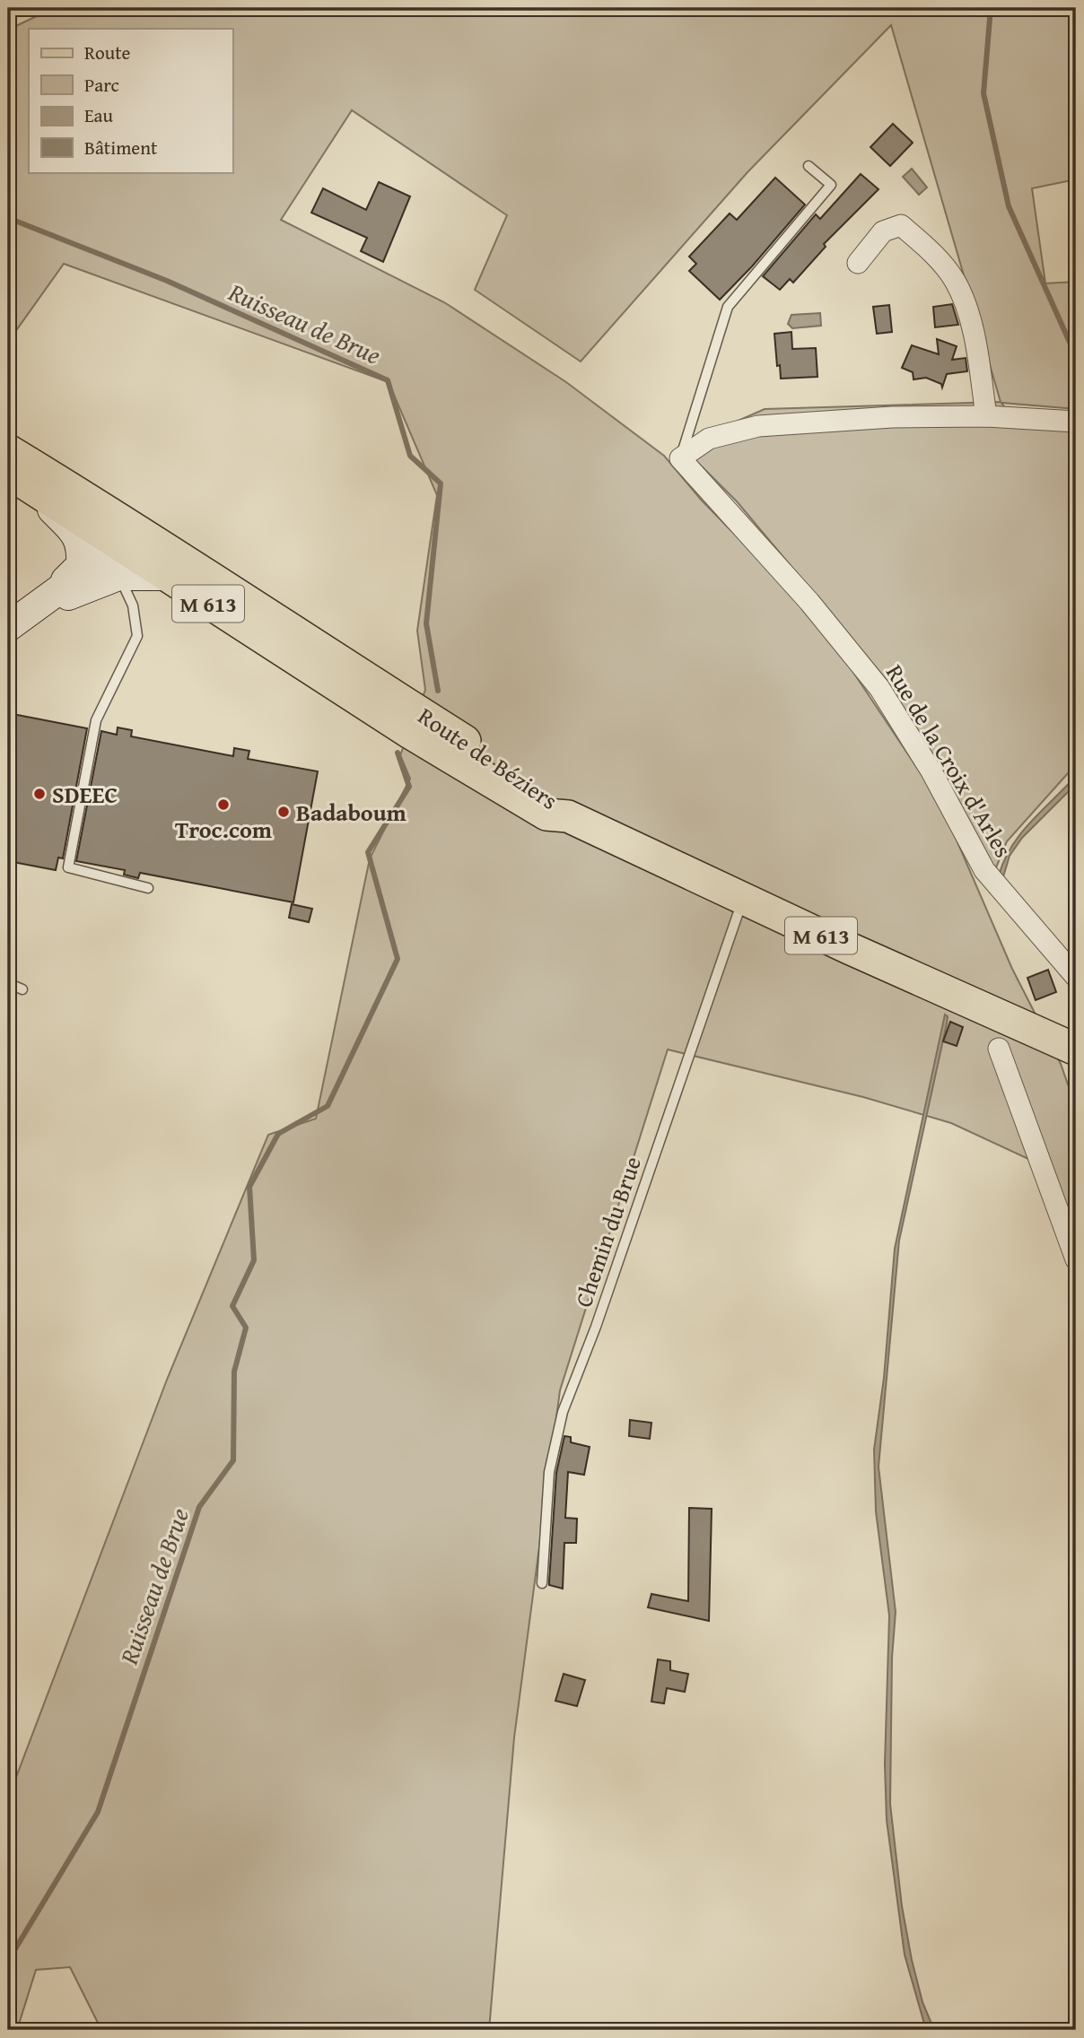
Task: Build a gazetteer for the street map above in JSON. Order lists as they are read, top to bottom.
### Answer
{
  "streets": {
    "main road": ["M 613", "Route de Béziers"],
    "street": ["Rue de la Croix d'Arles"],
    "lane": ["Chemin du Brue"]
  },
  "crossings": [
    ["M 613", "Route de Béziers"],
    ["M 613", "Chemin du Brue"]
  ],
  "water": ["Ruisseau de Brue"],
  "places": ["SDEEC", "Troc.com", "Badaboum"],
  "legend": [
    "Route",
    "Parc",
    "Eau",
    "Bâtiment"
  ]
}
